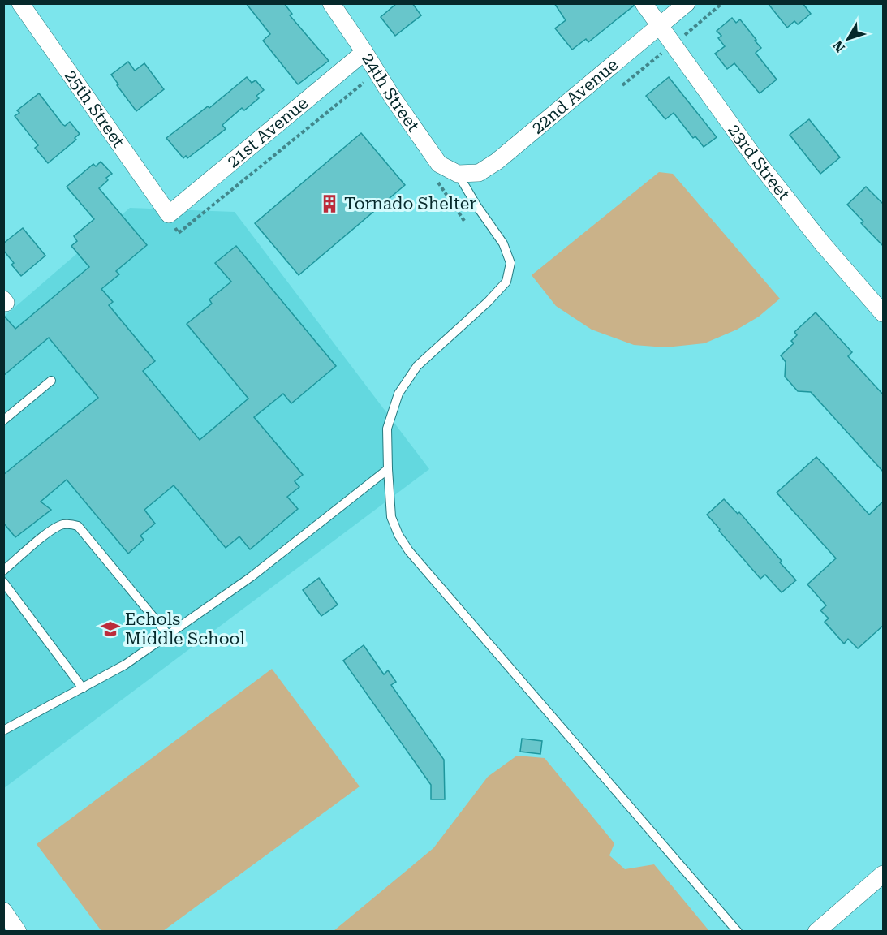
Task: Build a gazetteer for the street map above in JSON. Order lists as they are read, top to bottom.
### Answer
{
  "streets": {
    "street": [
      "24th Street",
      "22nd Avenue",
      "25th Street",
      "21st Avenue",
      "23rd Street"
    ]
  },
  "crossings": [
    ["24th Street", "22nd Avenue"],
    ["24th Street", "21st Avenue"],
    ["22nd Avenue", "23rd Street"],
    ["25th Street", "21st Avenue"]
  ],
  "places": {
    "building": ["Tornado Shelter"],
    "school or university": ["Echols Middle School"]
  },
  "north": "bottom left"
}
